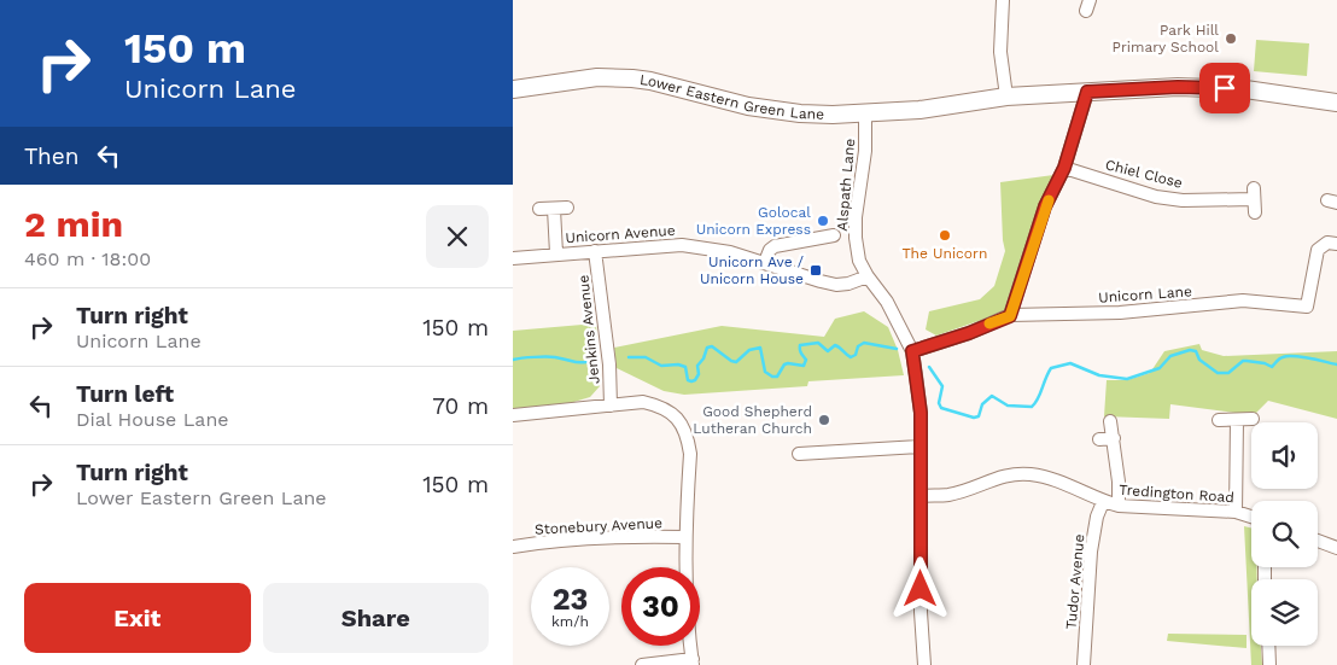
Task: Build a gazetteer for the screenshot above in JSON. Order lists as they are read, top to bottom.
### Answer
{
  "streets": {
    "street": [
      "Lower Eastern Green Lane",
      "Chiel Close",
      "Alspath Lane",
      "Unicorn Avenue",
      "Unicorn Lane",
      "Jenkins Avenue",
      "Tredington Road",
      "Stonebury Avenue",
      "Tudor Avenue"
    ]
  },
  "crossings": [
    ["Lower Eastern Green Lane", "Alspath Lane"],
    ["Alspath Lane", "Unicorn Avenue"],
    ["Alspath Lane", "Unicorn Lane"],
    ["Alspath Lane", "Tredington Road"],
    ["Unicorn Avenue", "Jenkins Avenue"],
    ["Tredington Road", "Tudor Avenue"]
  ],
  "places": {
    "other": [
      "Park Hill Primary School",
      "Golocal Unicorn Express",
      "The Unicorn",
      "Good Shepherd Lutheran Church"
    ],
    "transit": ["Unicorn Ave / Unicorn House"]
  },
  "page": {
    "turn": ["150 m", "Unicorn Lane"],
    "then": "Then",
    "heading": ["2 min", "460 m · 18:00"],
    "list": [
      {
        "name": "Turn right",
        "note": "Unicorn Lane",
        "value": "150 m"
      },
      {
        "name": "Turn left",
        "note": "Dial House Lane",
        "value": "70 m"
      },
      {
        "name": "Turn right",
        "note": "Lower Eastern Green Lane",
        "value": "150 m"
      }
    ],
    "speed": "23 km/h",
    "limit": "30",
    "buttons": ["Exit", "Share"]
  }
}
